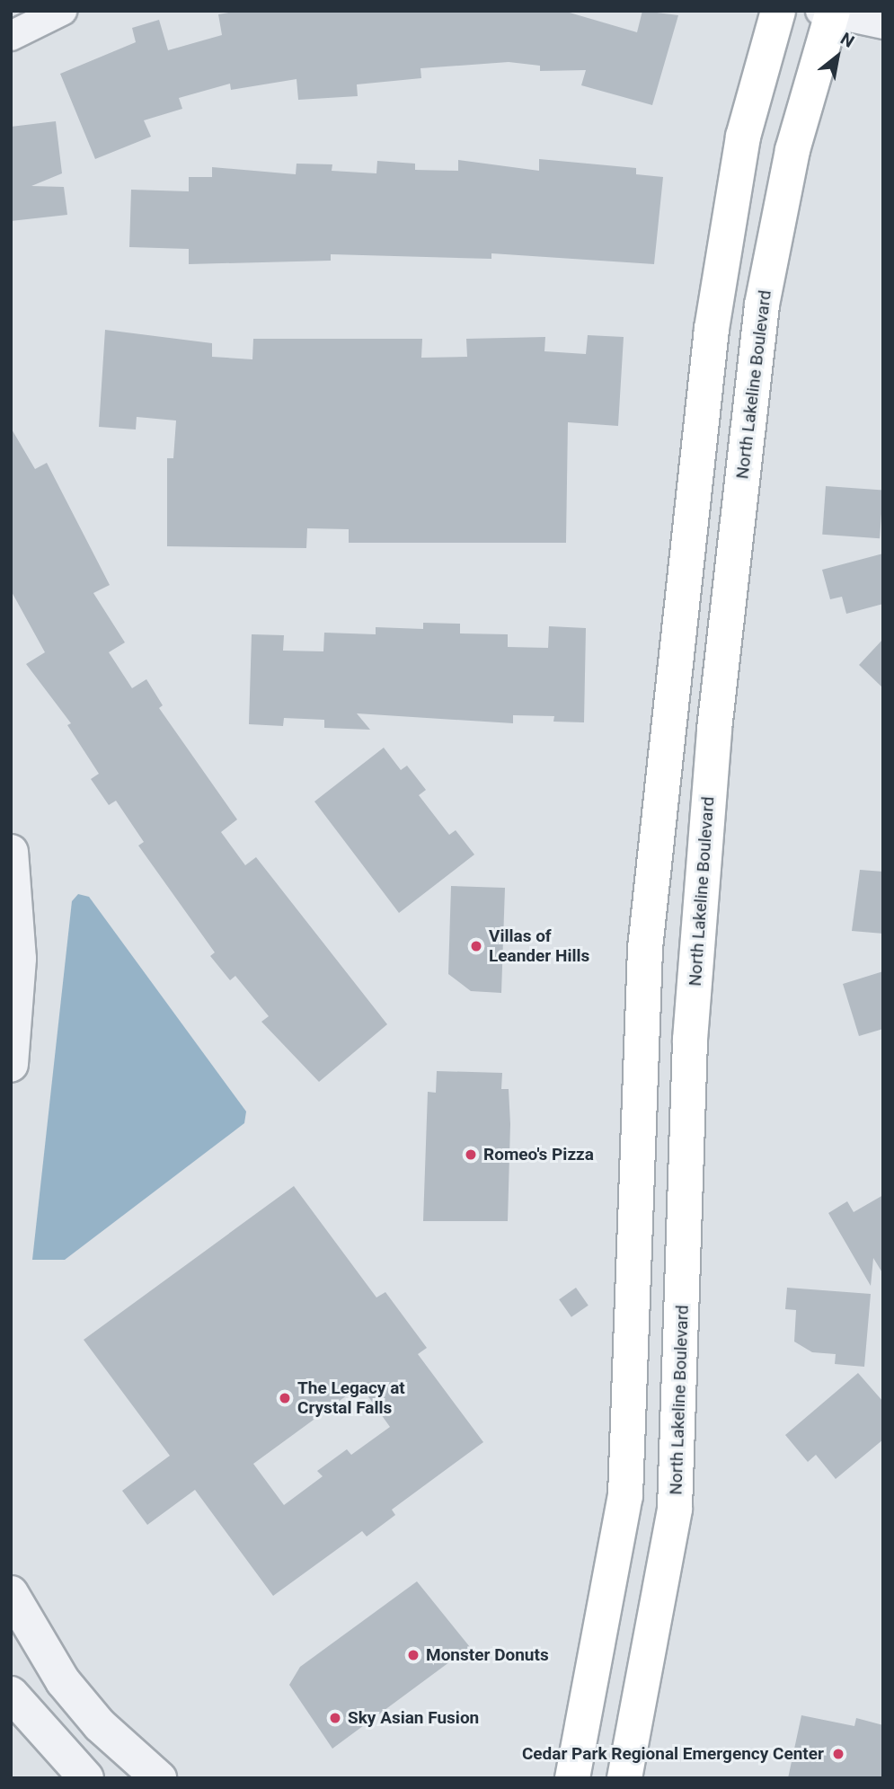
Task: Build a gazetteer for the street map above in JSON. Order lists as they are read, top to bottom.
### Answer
{
  "streets": {
    "main road": ["North Lakeline Boulevard"]
  },
  "places": [
    "Villas of Leander Hills",
    "Romeo's Pizza",
    "The Legacy at Crystal Falls",
    "Monster Donuts",
    "Sky Asian Fusion",
    "Cedar Park Regional Emergency Center"
  ],
  "north": "top right"
}
